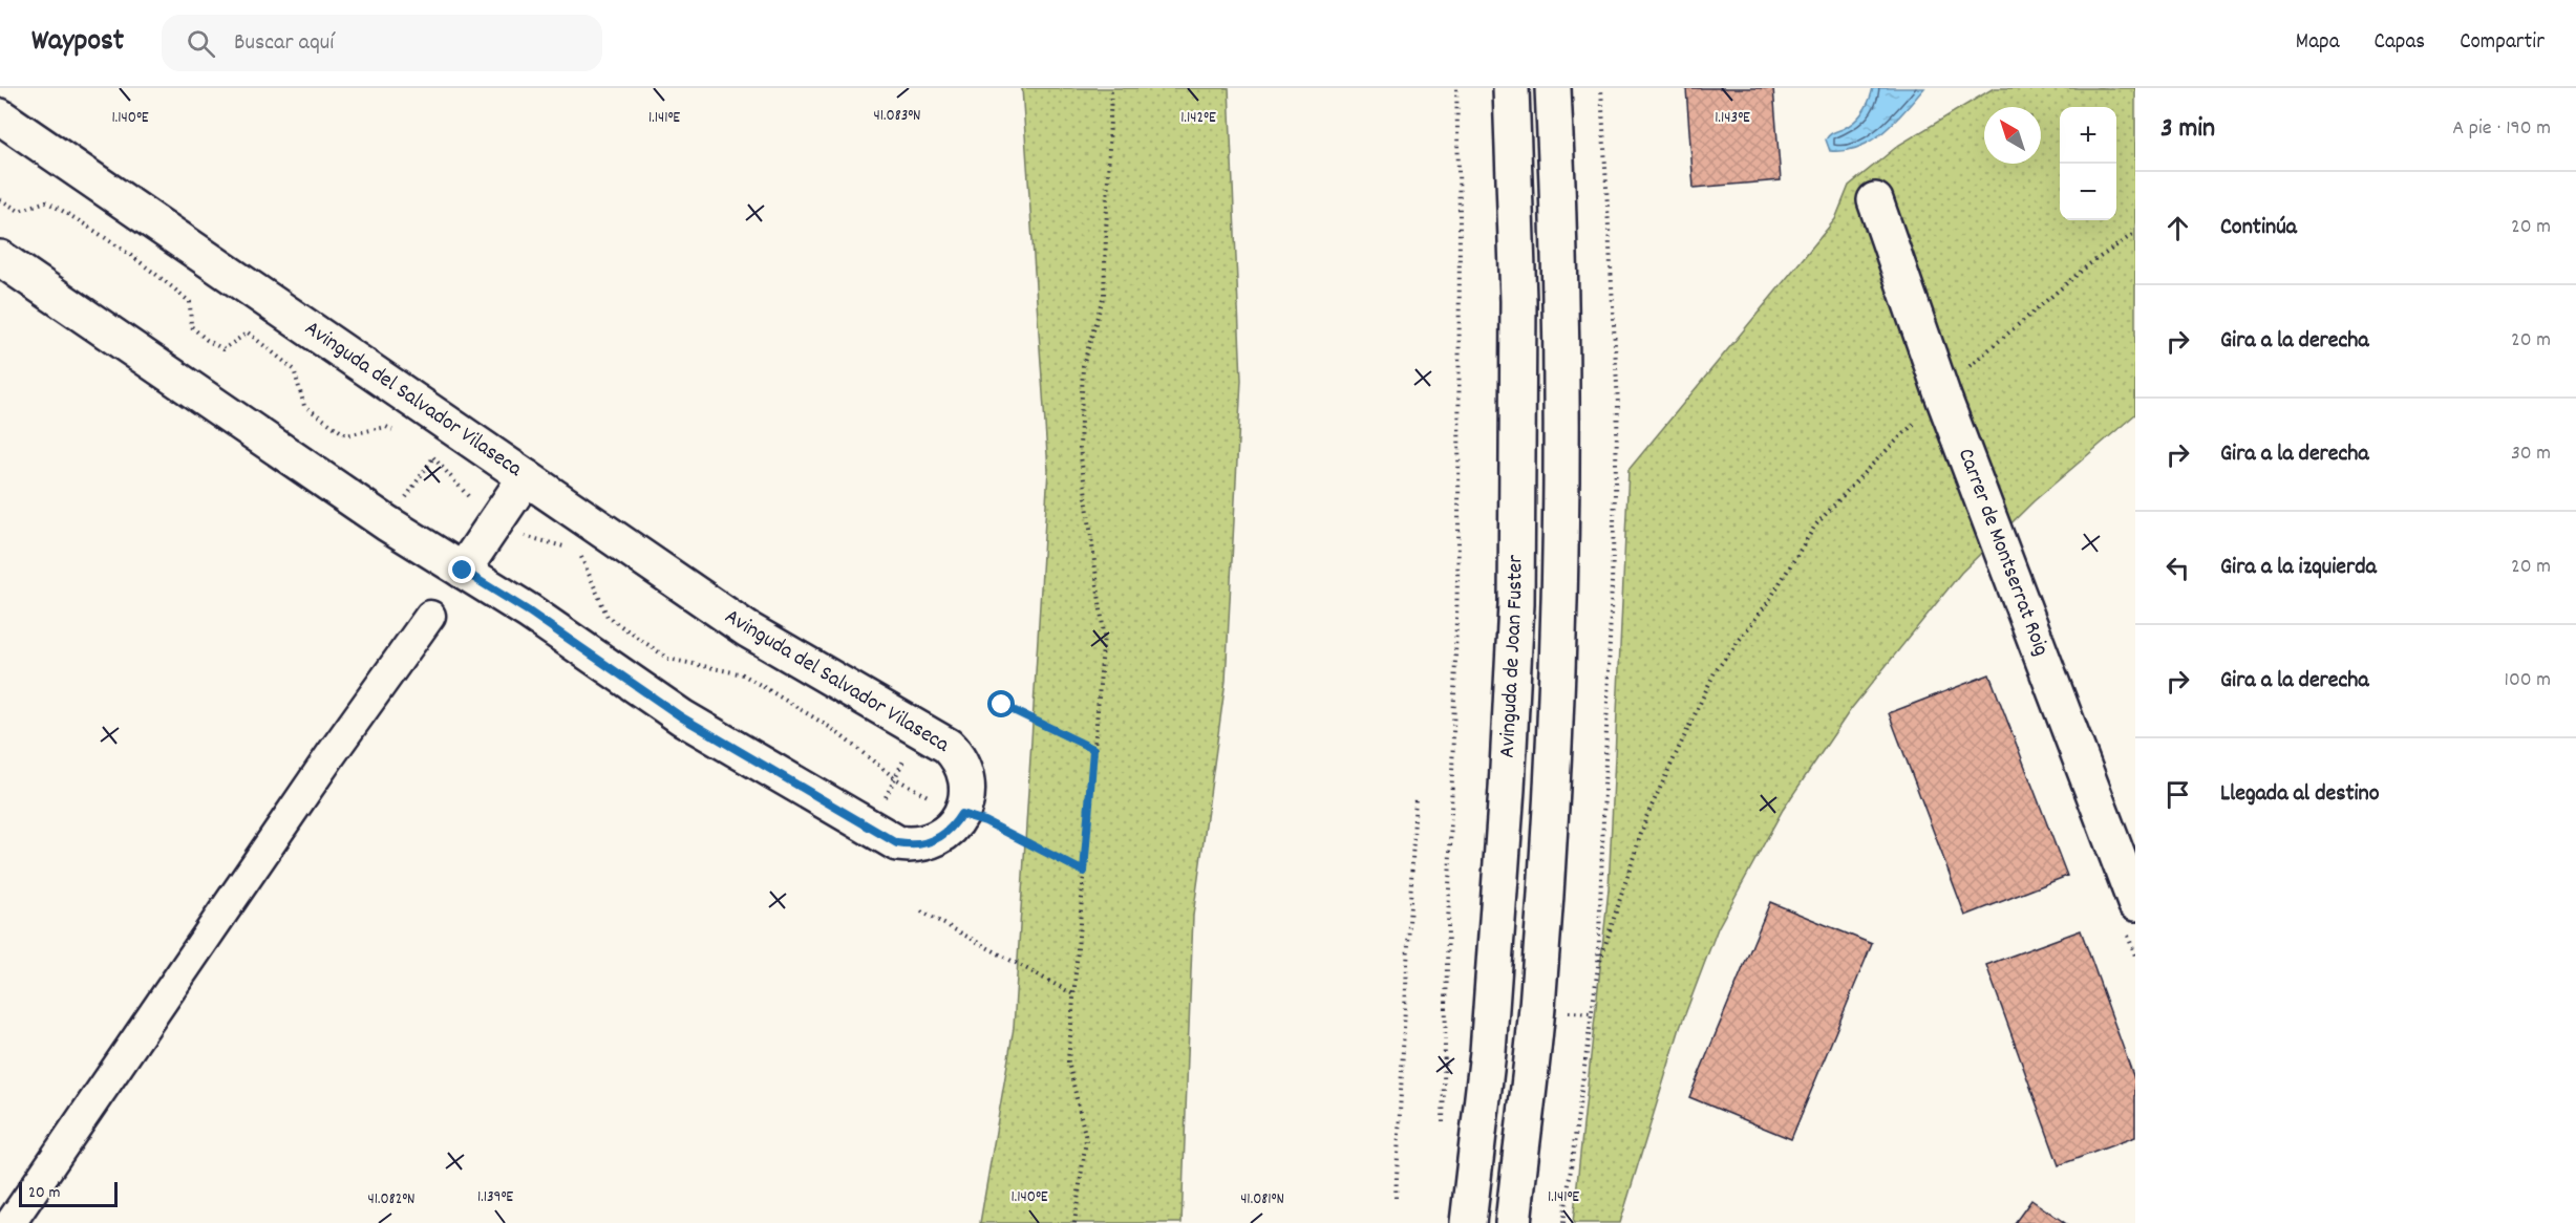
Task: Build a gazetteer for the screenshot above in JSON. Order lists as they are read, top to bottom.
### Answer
{
  "streets": {
    "street": ["Avinguda del Salvador Vilaseca", "Carrer de Montserrat Roig", "Avinguda de Joan Fuster"]
  },
  "scale_bar": "20 m",
  "north": "top left",
  "page": {
    "header": "Waypost",
    "search": "Buscar aquí",
    "nav": ["Mapa", "Capas", "Compartir"],
    "heading": ["3 min", "A pie · 190 m"],
    "map_buttons": ["+", "−"],
    "list": [
      ["Continúa", "20 m"],
      ["Gira a la derecha", "20 m"],
      ["Gira a la derecha", "30 m"],
      ["Gira a la izquierda", "20 m"],
      ["Gira a la derecha", "100 m"],
      "Llegada al destino"
    ],
    "scale": "20 m"
  },
  "coordinates": [
    "41.083°N",
    "1.143°E",
    "1.140°E",
    "1.141°E",
    "1.142°E",
    "1.139°E",
    "41.082°N",
    "41.081°N"
  ]
}
